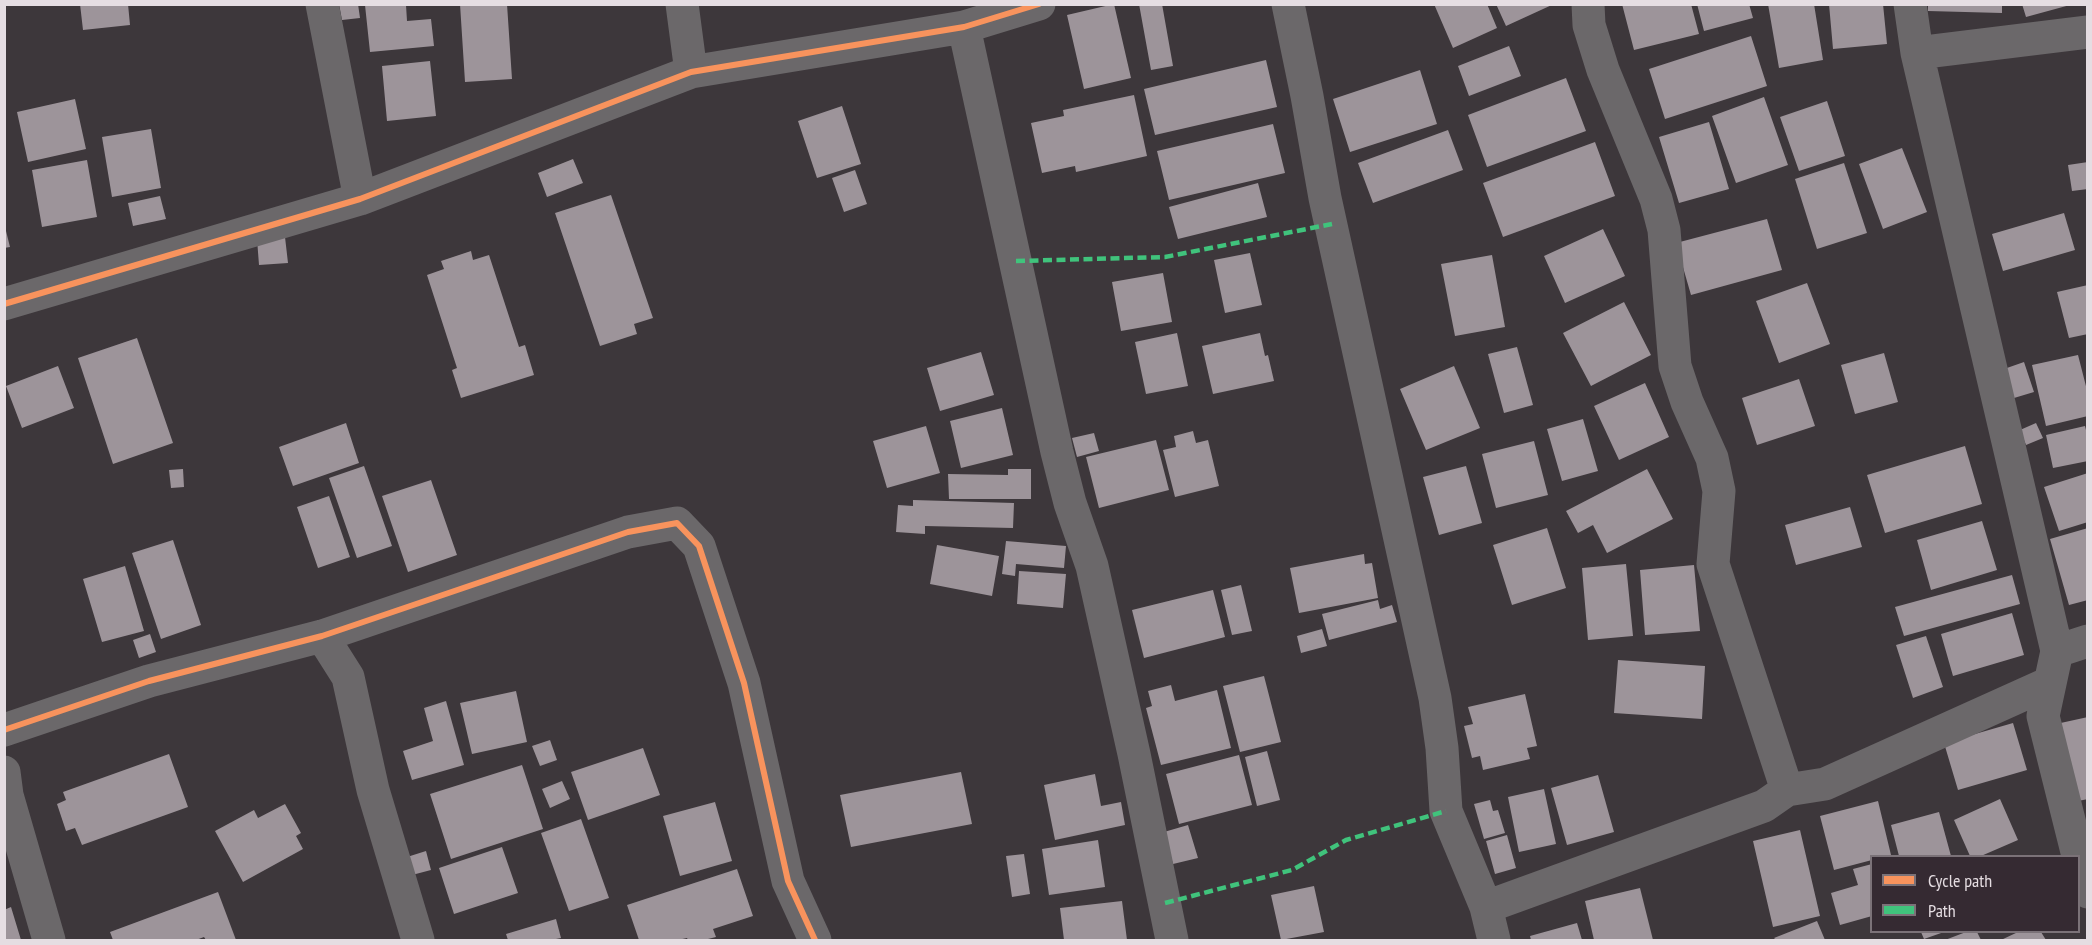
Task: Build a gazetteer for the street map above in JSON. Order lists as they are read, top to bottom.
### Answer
{
  "legend": ["Cycle path", "Path"]
}
